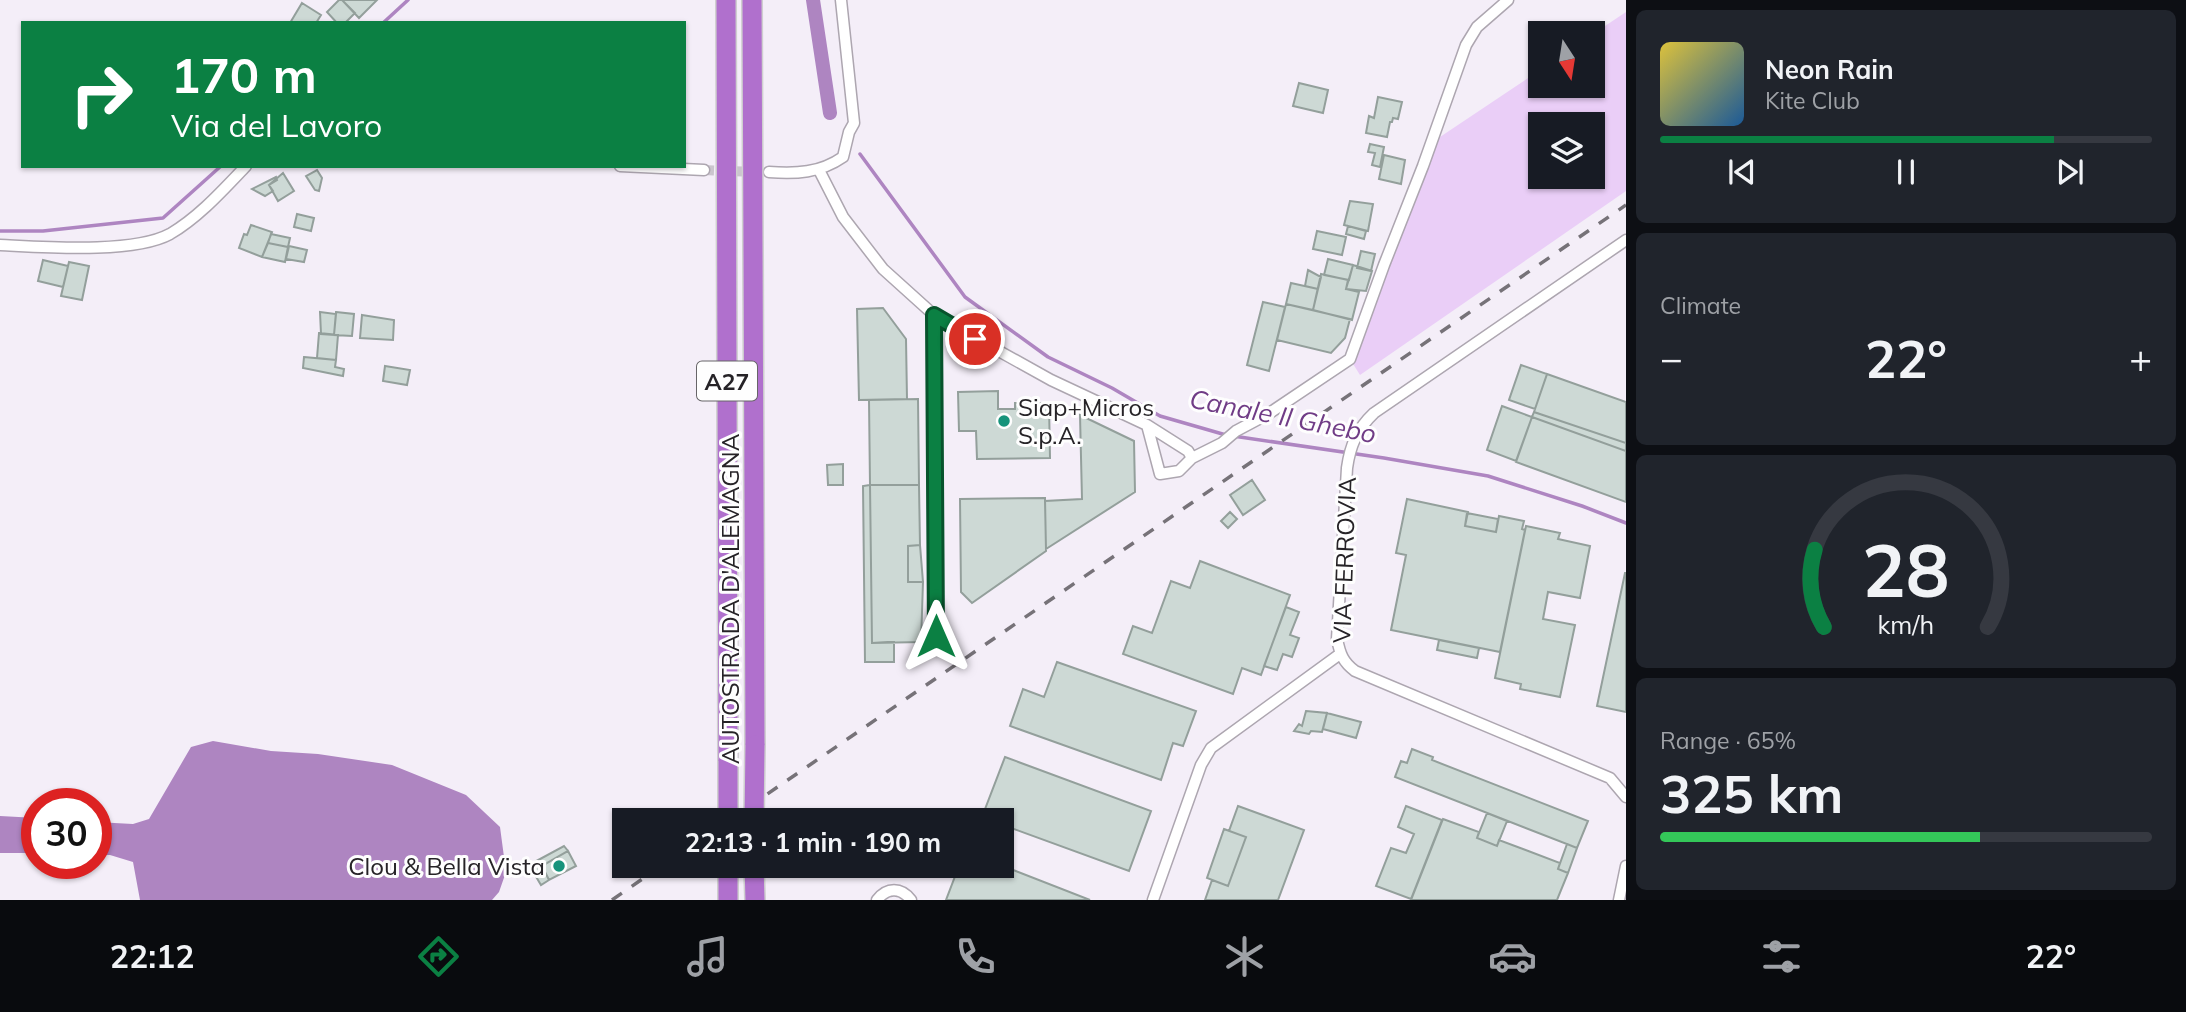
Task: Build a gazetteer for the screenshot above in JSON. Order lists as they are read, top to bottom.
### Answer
{
  "streets": {
    "highway": ["A27", "AUTOSTRADA D'ALEMAGNA"],
    "street": ["VIA FERROVIA"]
  },
  "water": ["Canale Il Ghebo"],
  "places": ["Siap+Micros S.p.A.", "Clou & Bella Vista"],
  "north": "bottom",
  "page": {
    "turn": ["170 m", "Via del Lavoro"],
    "song": ["Neon Rain", "Kite Club"],
    "tile": [
      "Climate",
      ["Range · 65%", "325 km"]
    ],
    "heat": ["−", "22°", "+"],
    "limit": "30",
    "trip": "22:13 · 1 min · 190 m",
    "tabs": ["22:12", "22°"],
    "gauge": ["28", "km/h"]
  }
}
